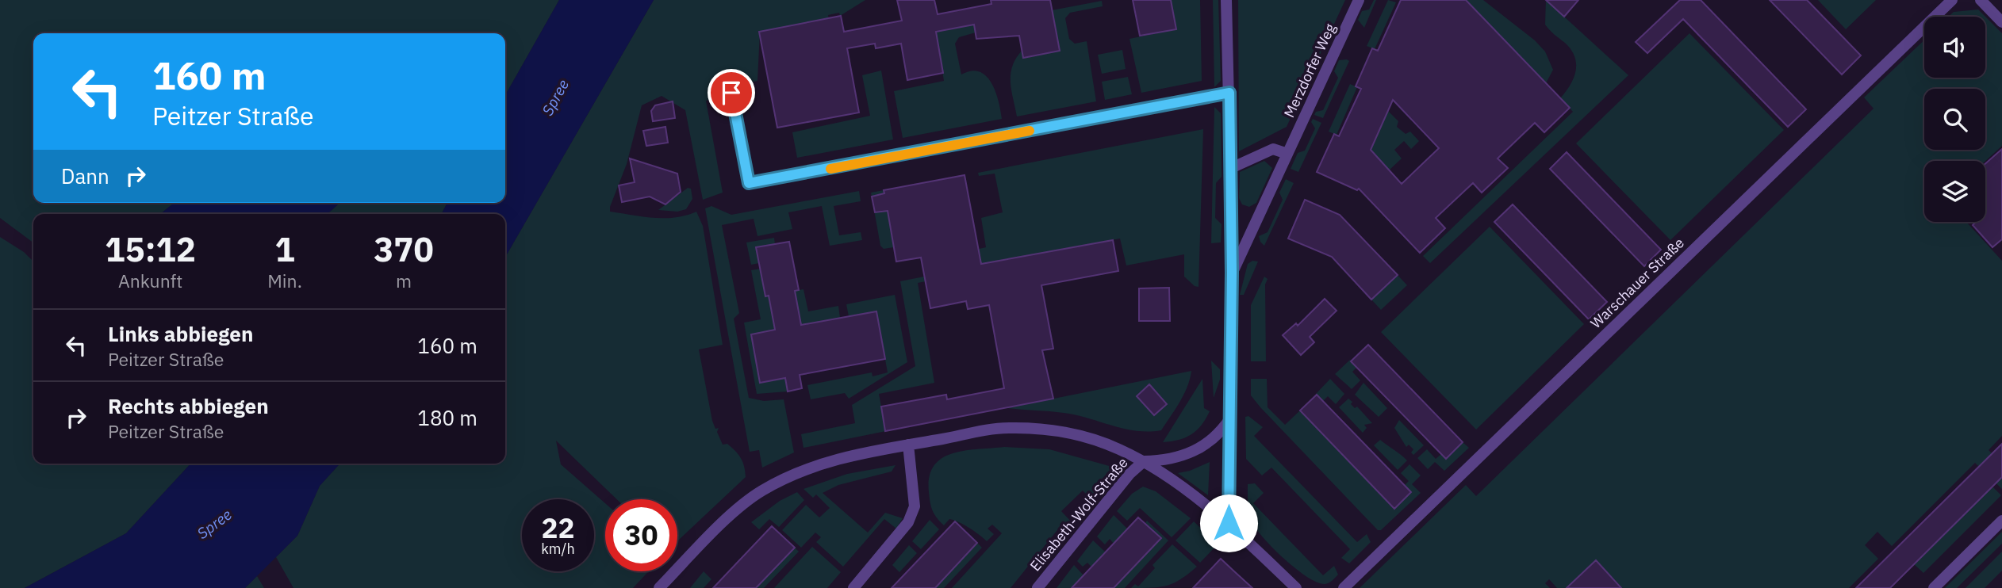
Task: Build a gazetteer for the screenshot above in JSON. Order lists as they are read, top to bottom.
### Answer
{
  "streets": {
    "street": ["Merzdorfer Weg", "Warschauer Straße", "Elisabeth-Wolf-Straße"]
  },
  "water": ["Spree"],
  "page": {
    "turn": ["160 m", "Peitzer Straße"],
    "then": "Dann",
    "eta": [
      "15:12",
      "Ankunft",
      "1",
      "Min.",
      "370",
      "m"
    ],
    "list": [
      {
        "name": "Links abbiegen",
        "note": "Peitzer Straße",
        "value": "160 m"
      },
      {
        "name": "Rechts abbiegen",
        "note": "Peitzer Straße",
        "value": "180 m"
      }
    ],
    "speed": "22 km/h",
    "limit": "30"
  }
}
